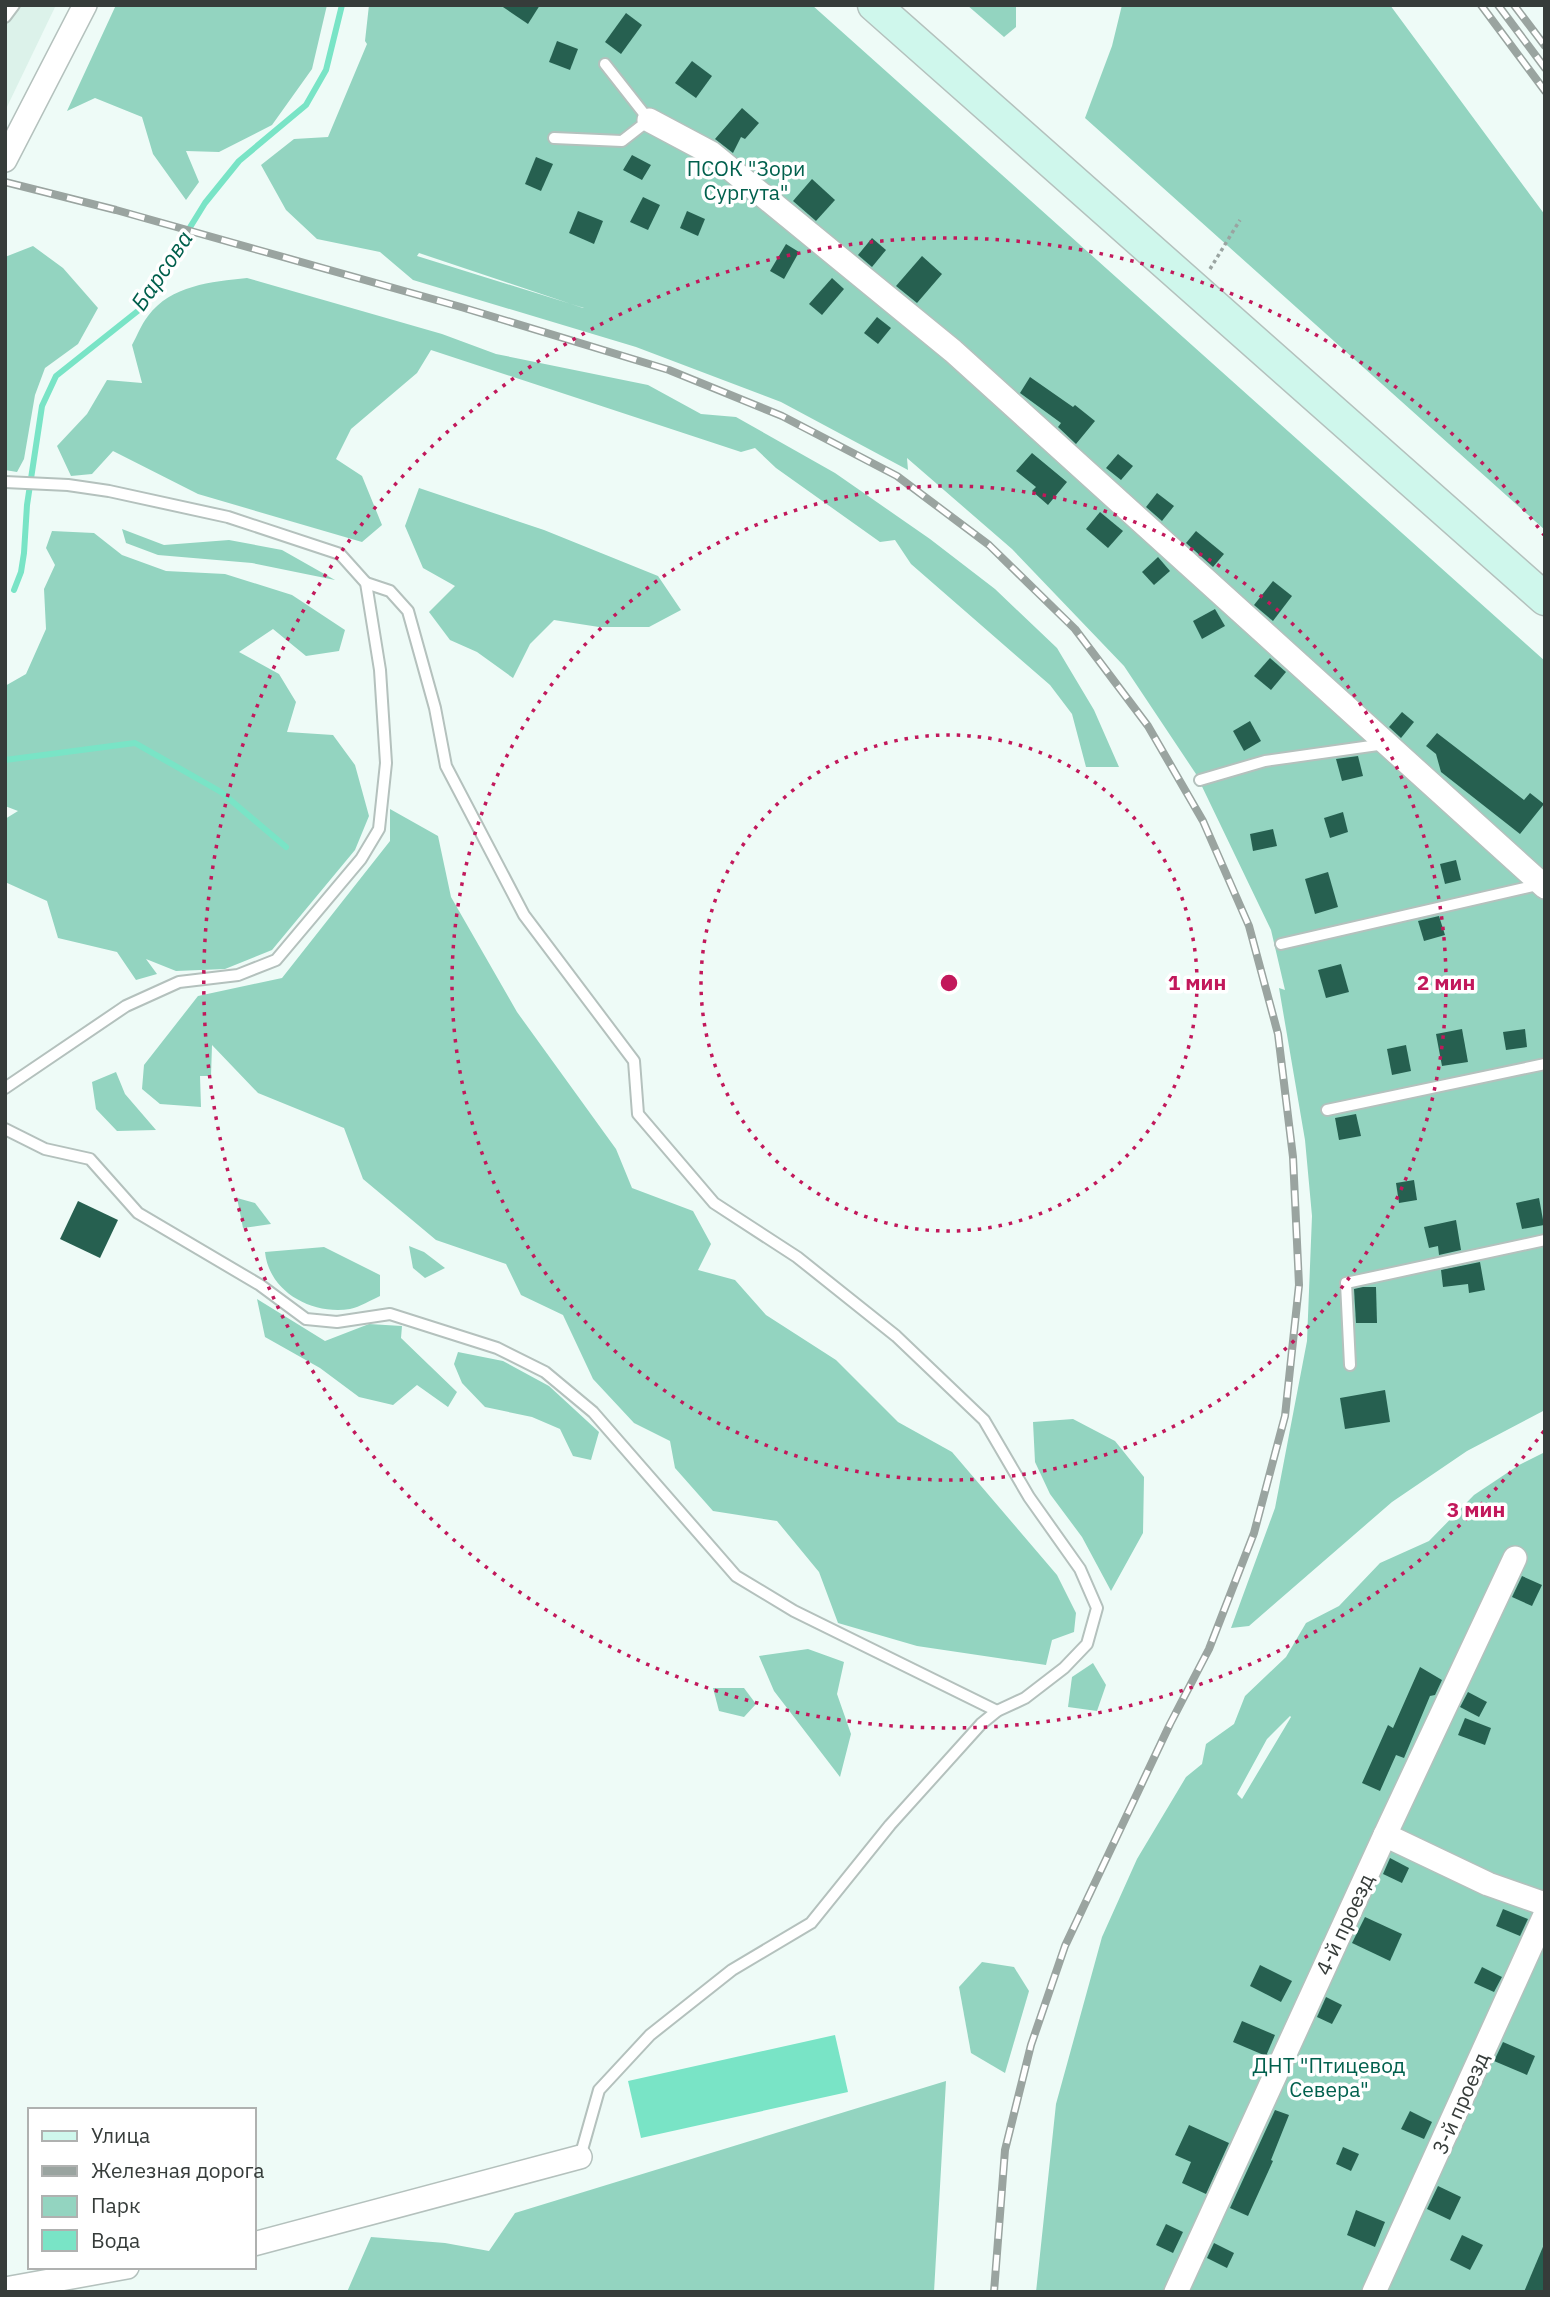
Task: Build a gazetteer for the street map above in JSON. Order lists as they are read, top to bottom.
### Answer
{
  "streets": {
    "street": ["4-й проезд", "3-й проезд"]
  },
  "water": ["Барсова"],
  "parks": ["ПСОК \"Зори Сургута\"", "ДНТ \"Птицевод Севера\""],
  "legend": [
    "Улица",
    "Железная дорога",
    "Парк",
    "Вода"
  ],
  "rings": ["1 мин", "2 мин", "3 мин"]
}
